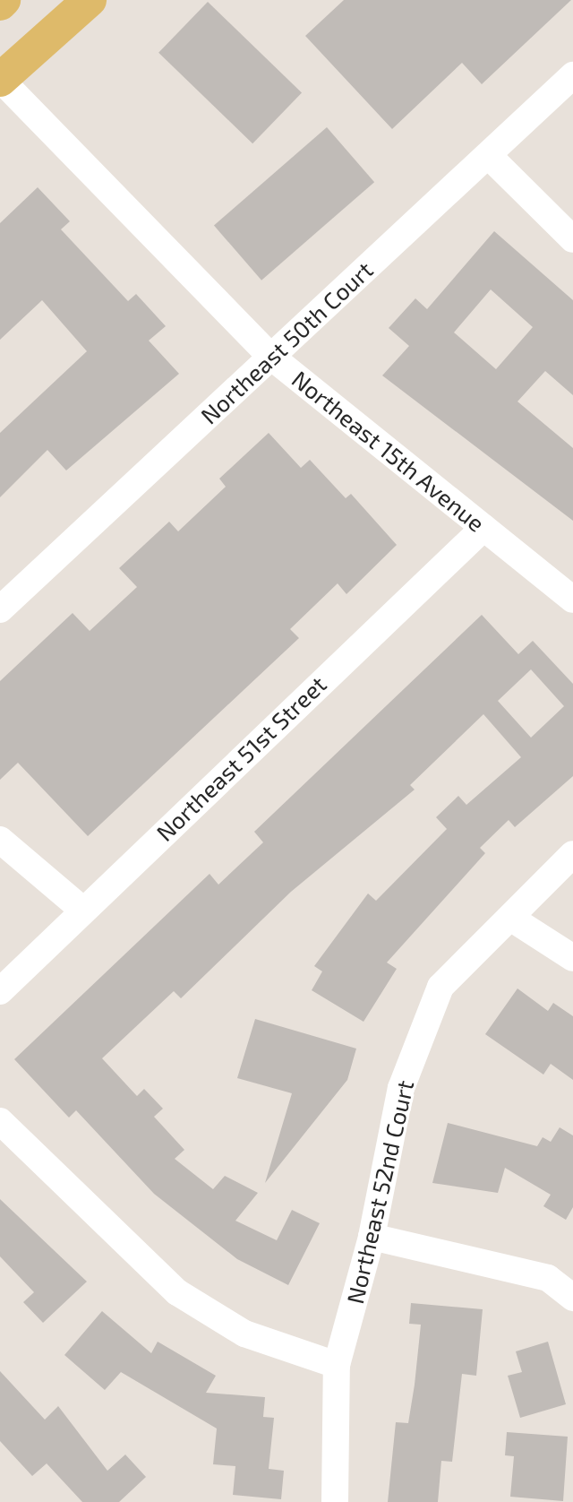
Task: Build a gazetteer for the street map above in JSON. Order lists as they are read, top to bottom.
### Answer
{
  "streets": {
    "street": [
      "Northeast 50th Court",
      "Northeast 15th Avenue",
      "Northeast 51st Street",
      "Northeast 52nd Court"
    ]
  },
  "crossings": [
    ["Northeast 50th Court", "Northeast 15th Avenue"],
    ["Northeast 15th Avenue", "Northeast 51st Street"]
  ]
}
